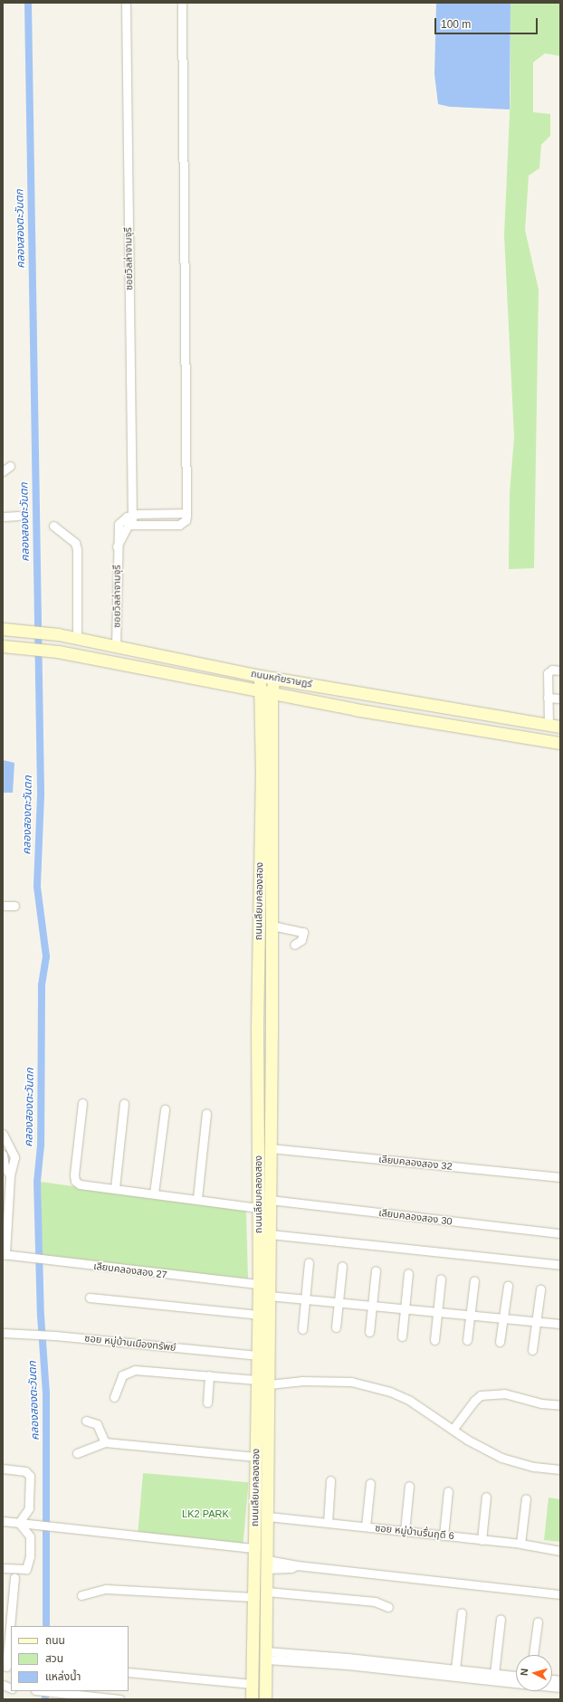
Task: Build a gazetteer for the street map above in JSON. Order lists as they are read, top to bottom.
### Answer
{
  "streets": {
    "main road": ["ถนนหทัยราษฎร์", "ถนนเลียบคลองสอง"],
    "street": [
      "ซอยวิลล่าจามจุรี",
      "เลียบคลองสอง 32",
      "เลียบคลองสอง 30",
      "เลียบคลองสอง 27",
      "ซอย หมู่บ้านเมืองทรัพย์",
      "ซอย หมู่บ้านรื่นฤดี 6"
    ]
  },
  "crossings": [
    ["ซอยวิลล่าจามจุรี", "ถนนหทัยราษฎร์"],
    ["ถนนหทัยราษฎร์", "ถนนเลียบคลองสอง"],
    ["ถนนเลียบคลองสอง", "เลียบคลองสอง 32"],
    ["ถนนเลียบคลองสอง", "เลียบคลองสอง 30"],
    ["ถนนเลียบคลองสอง", "เลียบคลองสอง 27"],
    ["ถนนเลียบคลองสอง", "ซอย หมู่บ้านเมืองทรัพย์"],
    ["ถนนเลียบคลองสอง", "ซอย หมู่บ้านรื่นฤดี 6"]
  ],
  "water": ["คลองสองตะวันตก"],
  "parks": ["LK2 PARK"],
  "legend": ["ถนน", "สวน", "แหล่งน้ำ"],
  "scale_bar": "100 m",
  "north": "left"
}
